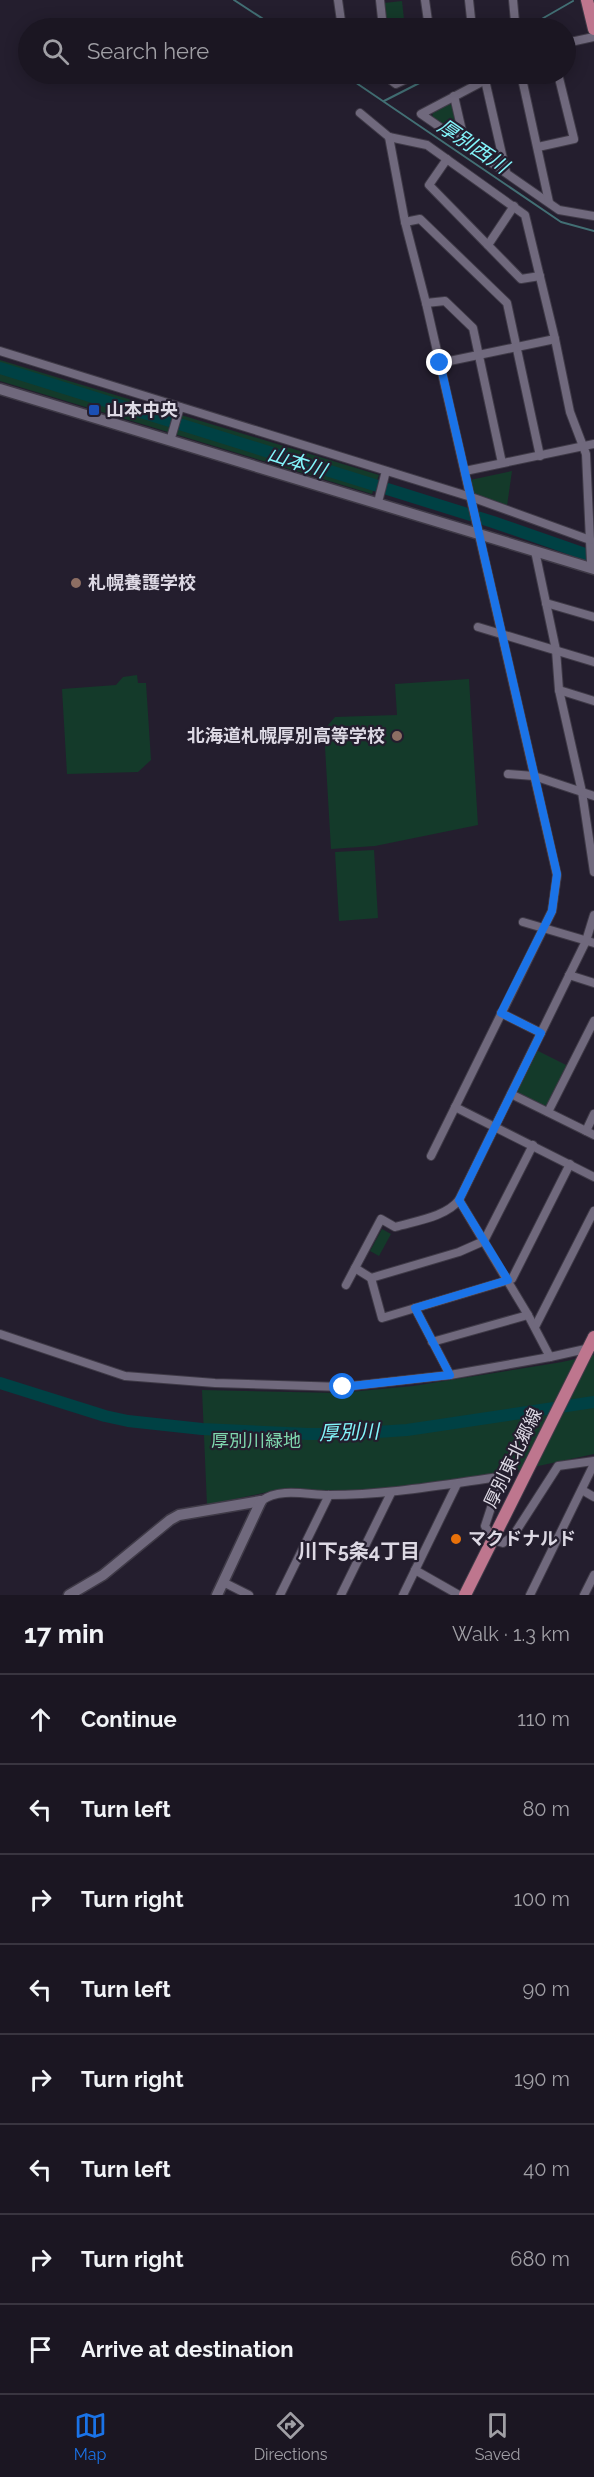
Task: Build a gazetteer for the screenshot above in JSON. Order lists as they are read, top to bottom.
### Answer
{
  "streets": {
    "main road": ["厚別東北郷線"]
  },
  "districts": ["川下5条4丁目"],
  "water": ["厚別西川", "山本川", "厚別川"],
  "parks": ["厚別川緑地"],
  "places": {
    "transit": ["山本中央"],
    "other": ["札幌養護学校", "北海道札幌厚別高等学校", "マクドナルド"]
  },
  "page": {
    "search": "Search here",
    "heading": ["17 min", "Walk · 1.3 km"],
    "list": [
      ["Continue", "110 m"],
      ["Turn left", "80 m"],
      ["Turn right", "100 m"],
      ["Turn left", "90 m"],
      ["Turn right", "190 m"],
      ["Turn left", "40 m"],
      ["Turn right", "680 m"],
      "Arrive at destination"
    ],
    "nav": ["Map", "Directions", "Saved"]
  }
}
